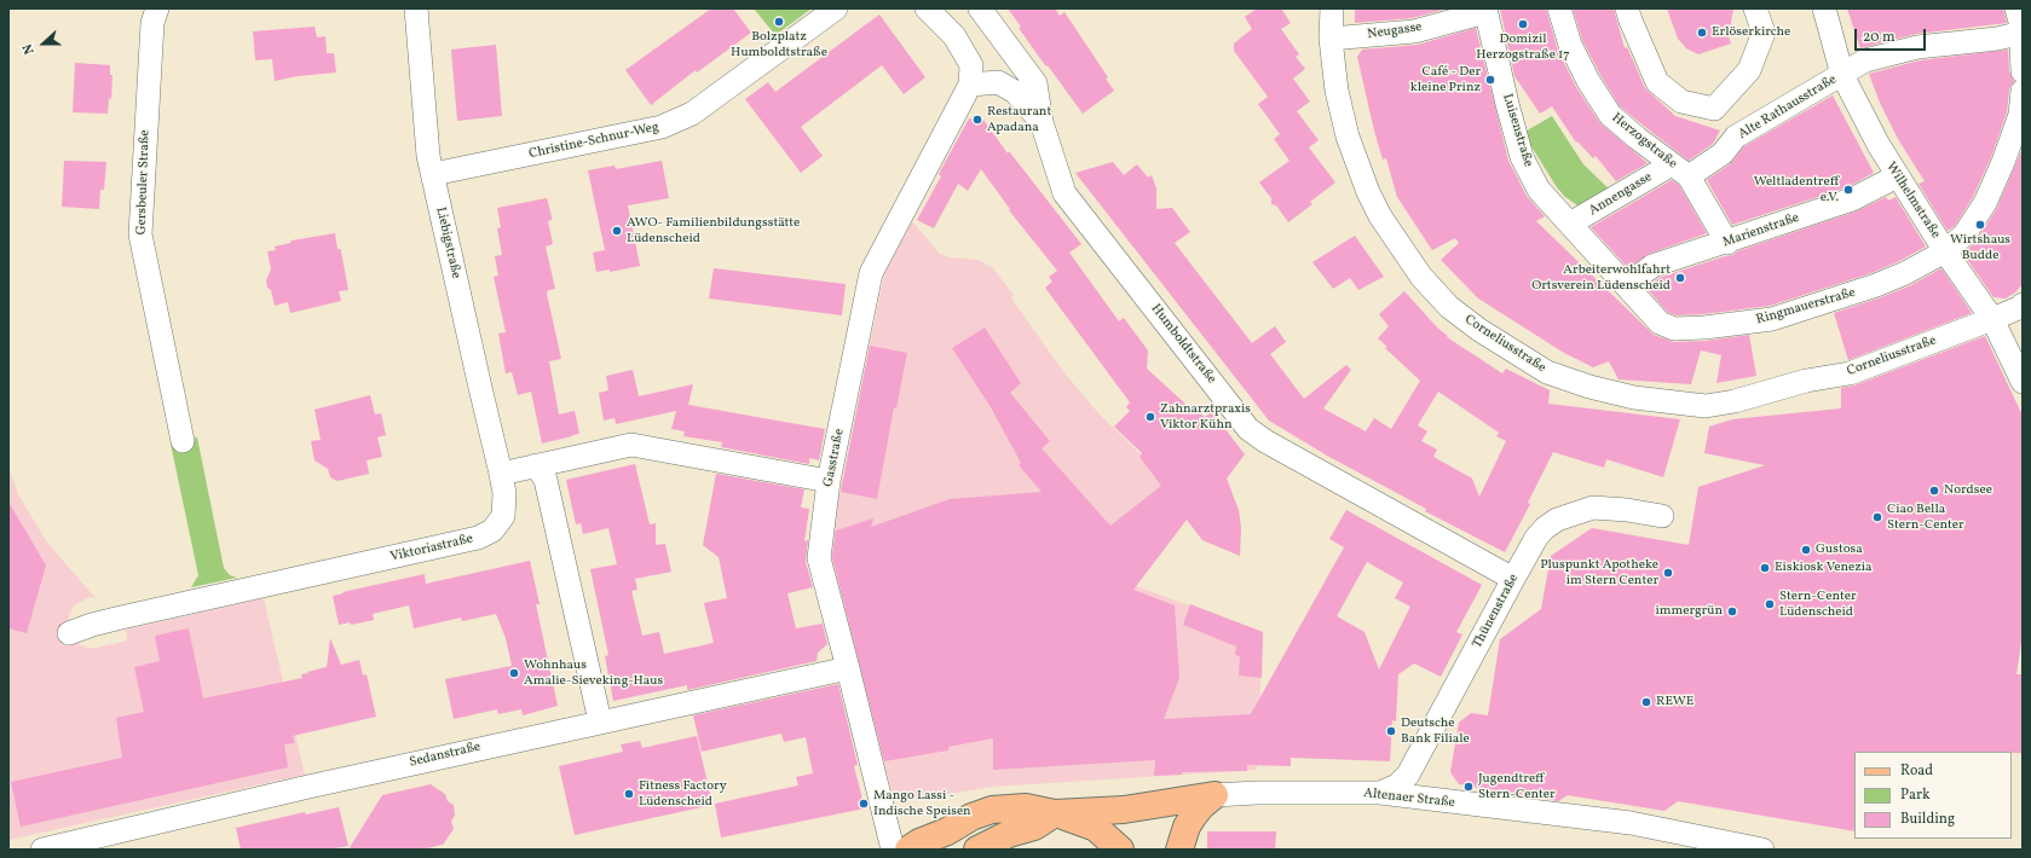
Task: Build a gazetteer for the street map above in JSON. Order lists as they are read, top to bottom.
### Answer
{
  "streets": {
    "main road": ["Altenaer Straße"],
    "street": [
      "Neugasse",
      "Alte Rathausstraße",
      "Luisenstraße",
      "Christine-Schnur-Weg",
      "Herzogstraße",
      "Gersbeuler Straße",
      "Annengasse",
      "Wilhelmstraße",
      "Marienstraße",
      "Liebigstraße",
      "Ringmauerstraße",
      "Humboldtstraße",
      "Corneliusstraße",
      "Gasstraße",
      "Viktoriastraße",
      "Thünenstraße",
      "Sedanstraße"
    ]
  },
  "crossings": [
    ["Neugasse", "Luisenstraße"],
    ["Neugasse", "Corneliusstraße"],
    ["Alte Rathausstraße", "Herzogstraße"],
    ["Alte Rathausstraße", "Annengasse"],
    ["Alte Rathausstraße", "Wilhelmstraße"],
    ["Luisenstraße", "Annengasse"],
    ["Luisenstraße", "Marienstraße"],
    ["Luisenstraße", "Ringmauerstraße"],
    ["Christine-Schnur-Weg", "Liebigstraße"],
    ["Herzogstraße", "Annengasse"],
    ["Herzogstraße", "Marienstraße"],
    ["Wilhelmstraße", "Marienstraße"],
    ["Wilhelmstraße", "Ringmauerstraße"],
    ["Wilhelmstraße", "Corneliusstraße"],
    ["Marienstraße", "Ringmauerstraße"],
    ["Liebigstraße", "Viktoriastraße"],
    ["Humboldtstraße", "Gasstraße"],
    ["Humboldtstraße", "Thünenstraße"],
    ["Gasstraße", "Sedanstraße"],
    ["Thünenstraße", "Altenaer Straße"]
  ],
  "places": [
    "Bolzplatz Humboldtstraße",
    "Domizil Herzogstraße 17",
    "Erlöserkirche",
    "Café - Der kleine Prinz",
    "Restaurant Apadana",
    "Weltladentreff e.V.",
    "Wirtshaus Budde",
    "AWO- Familienbildungsstätte Lüdenscheid",
    "Arbeiterwohlfahrt Ortsverein Lüdenscheid",
    "Zahnarztpraxis Viktor Kühn",
    "Nordsee",
    "Ciao Bella Stern-Center",
    "Gustosa",
    "Eiskiosk Venezia",
    "Pluspunkt Apotheke im Stern Center",
    "Stern-Center Lüdenscheid",
    "immergrün",
    "Wohnhaus Amalie-Sieveking-Haus",
    "REWE",
    "Deutsche Bank Filiale",
    "Jugendtreff Stern-Center",
    "Fitness Factory Lüdenscheid",
    "Mango Lassi - Indische Speisen"
  ],
  "legend": ["Road", "Park", "Building"],
  "scale_bar": "20 m",
  "north": "left"
}
